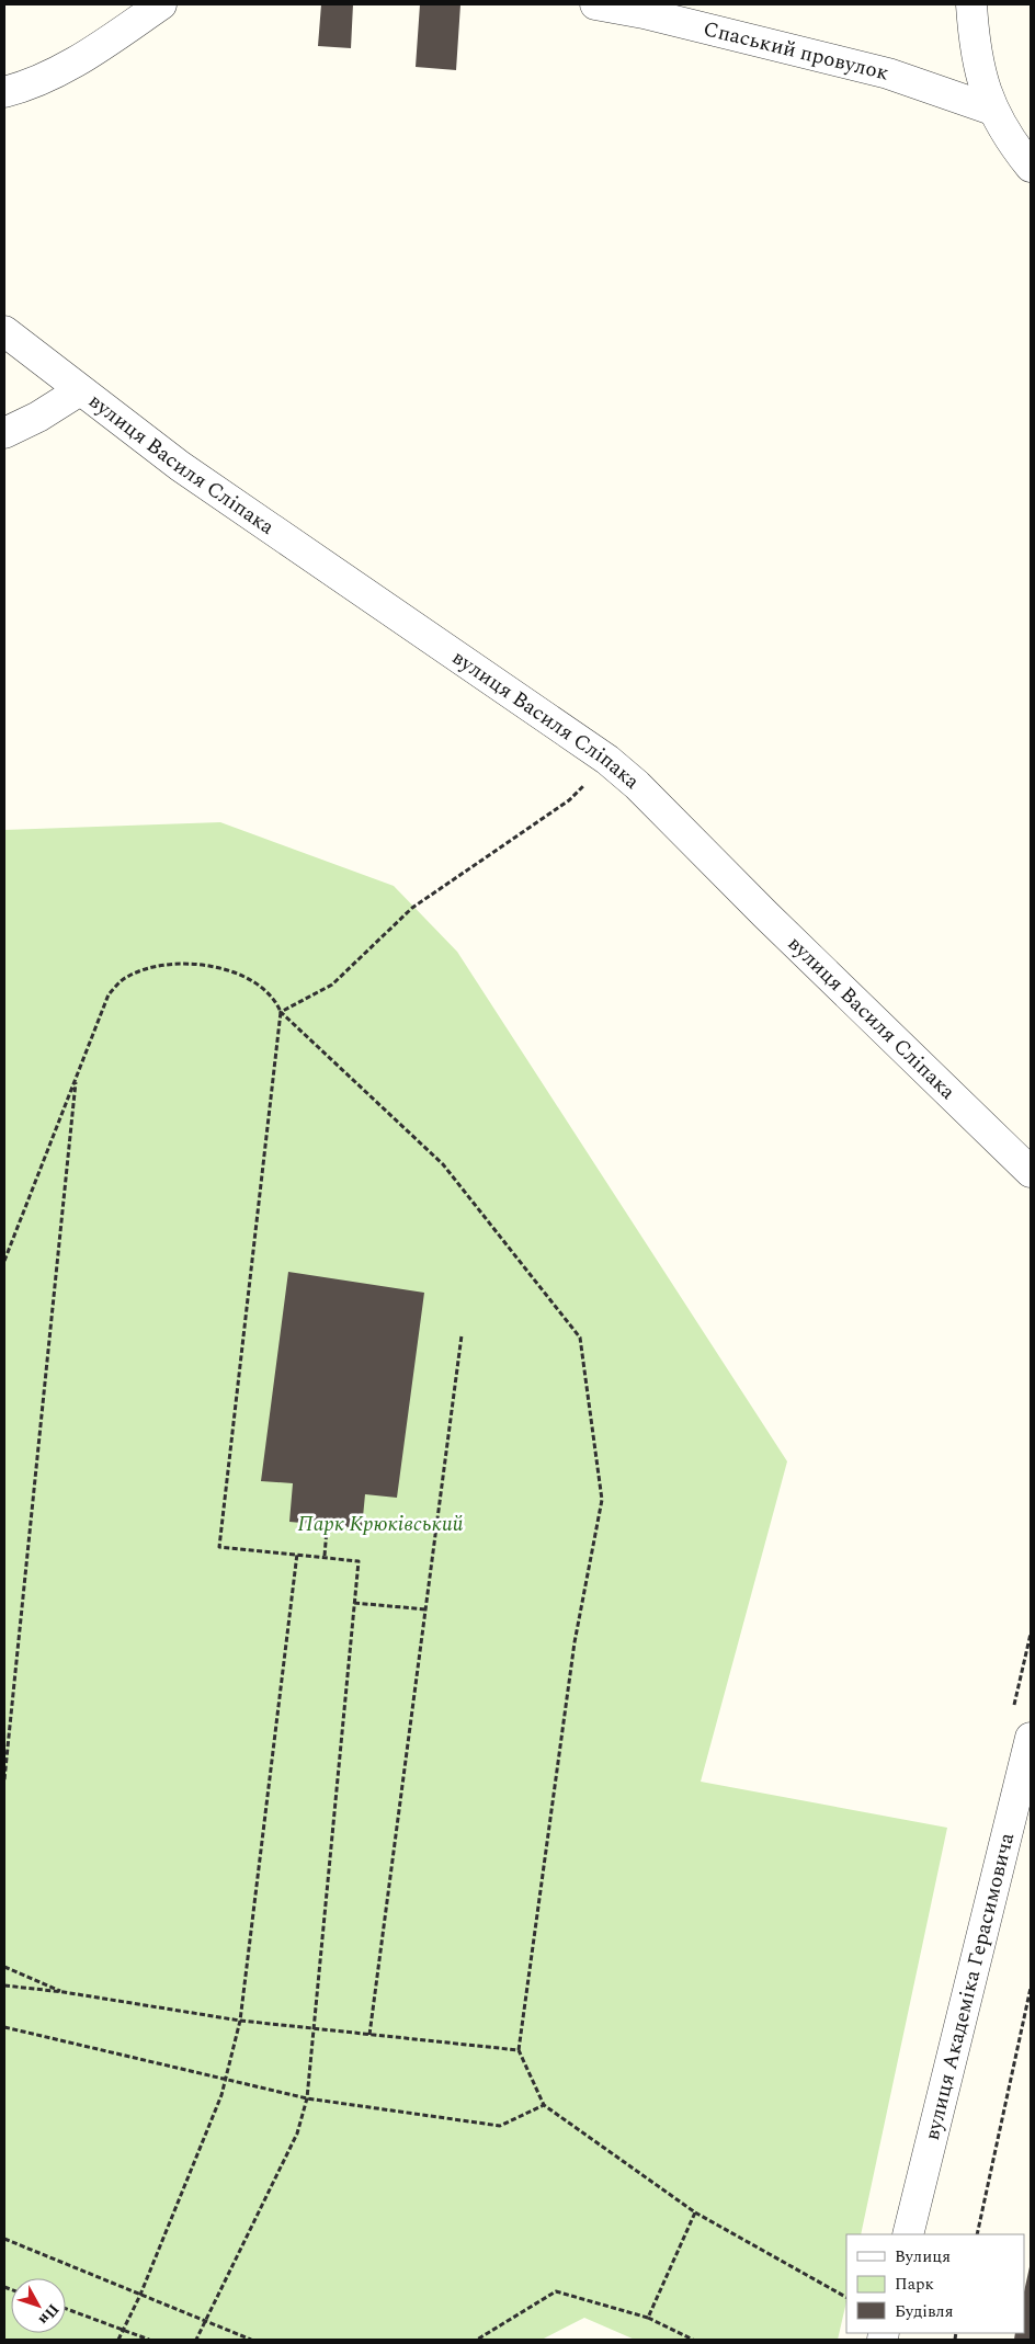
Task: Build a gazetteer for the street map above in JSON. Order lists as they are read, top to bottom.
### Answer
{
  "streets": {
    "street": ["Спаський провулок", "вулиця Василя Сліпака", "вулиця Академіка Герасимовича"]
  },
  "parks": ["Парк Крюківський"],
  "legend": ["Вулиця", "Парк", "Будівля"],
  "north": "bottom right"
}
